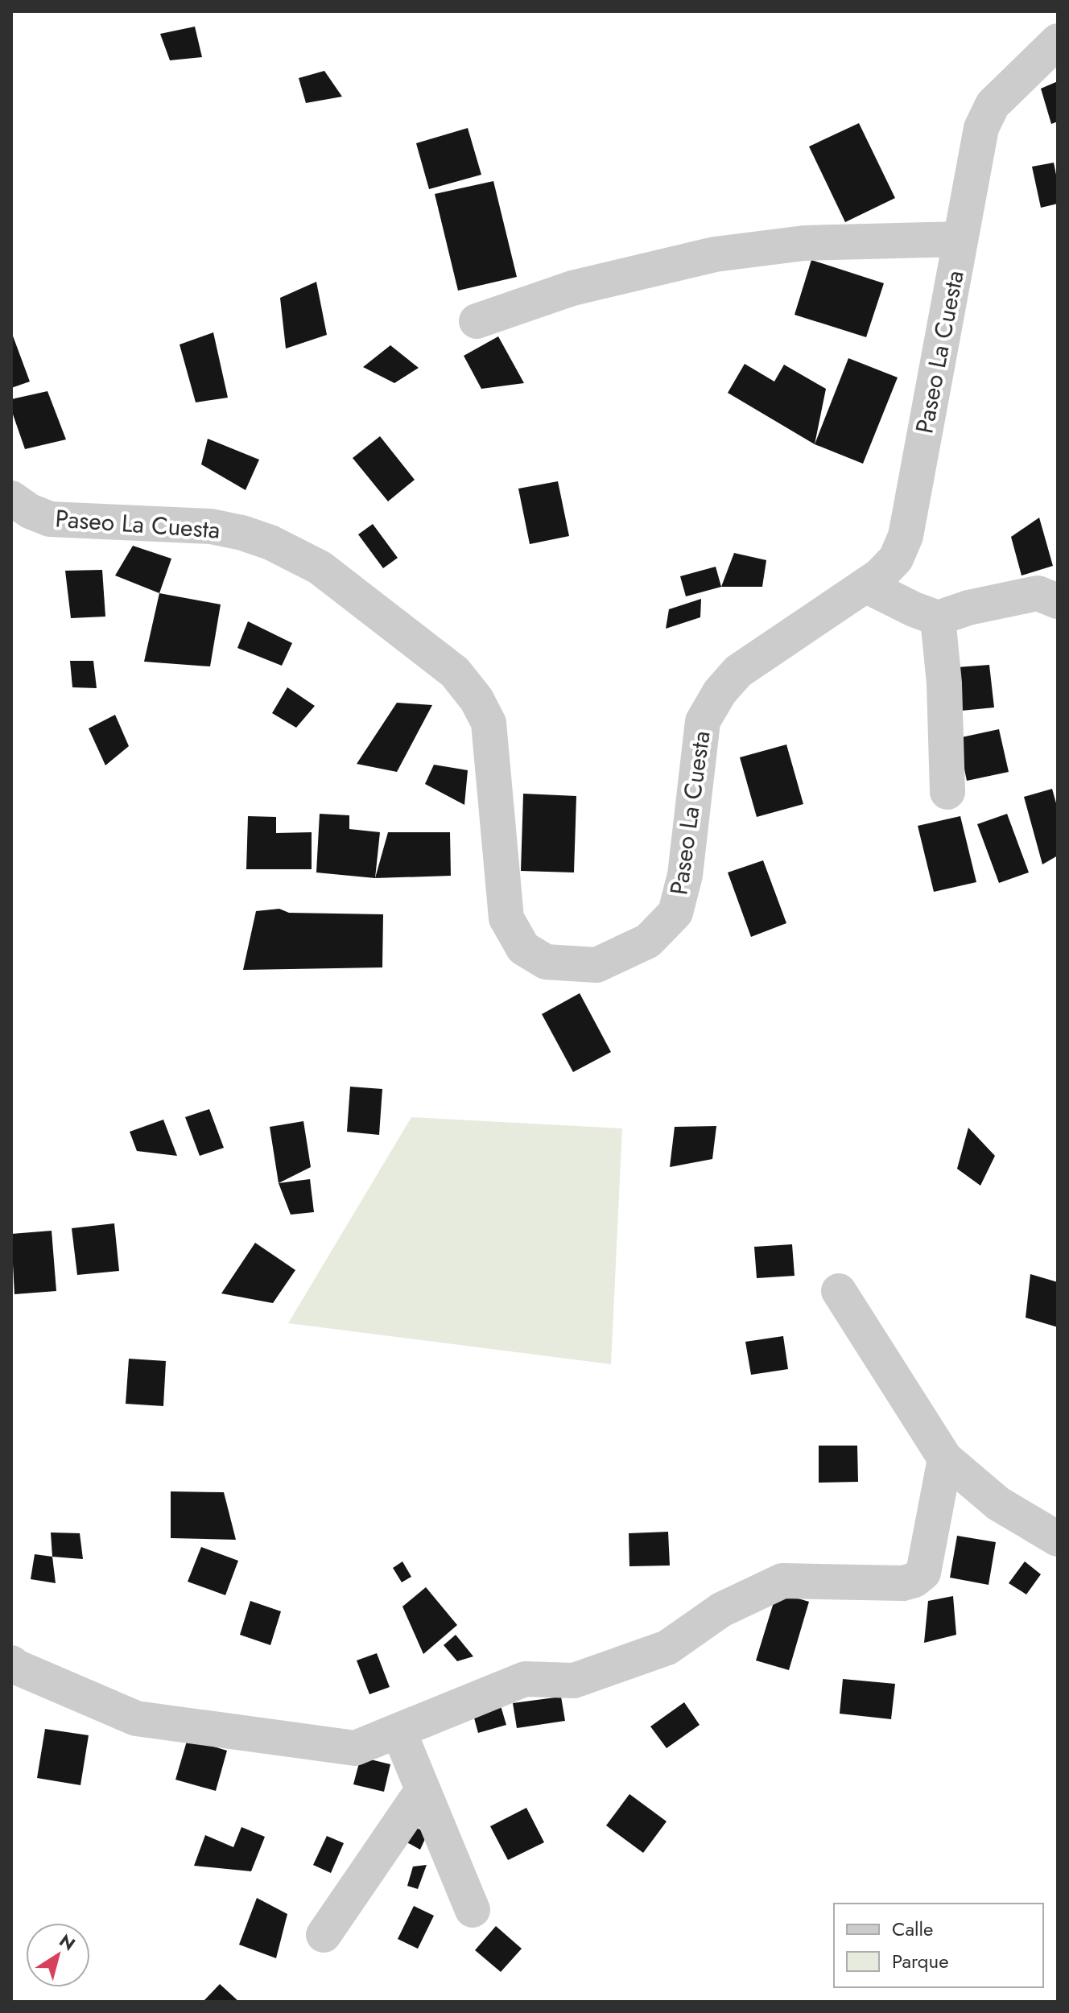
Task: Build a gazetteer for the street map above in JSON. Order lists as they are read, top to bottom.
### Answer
{
  "streets": {
    "street": ["Paseo La Cuesta"]
  },
  "legend": ["Calle", "Parque"],
  "north": "top right"
}
